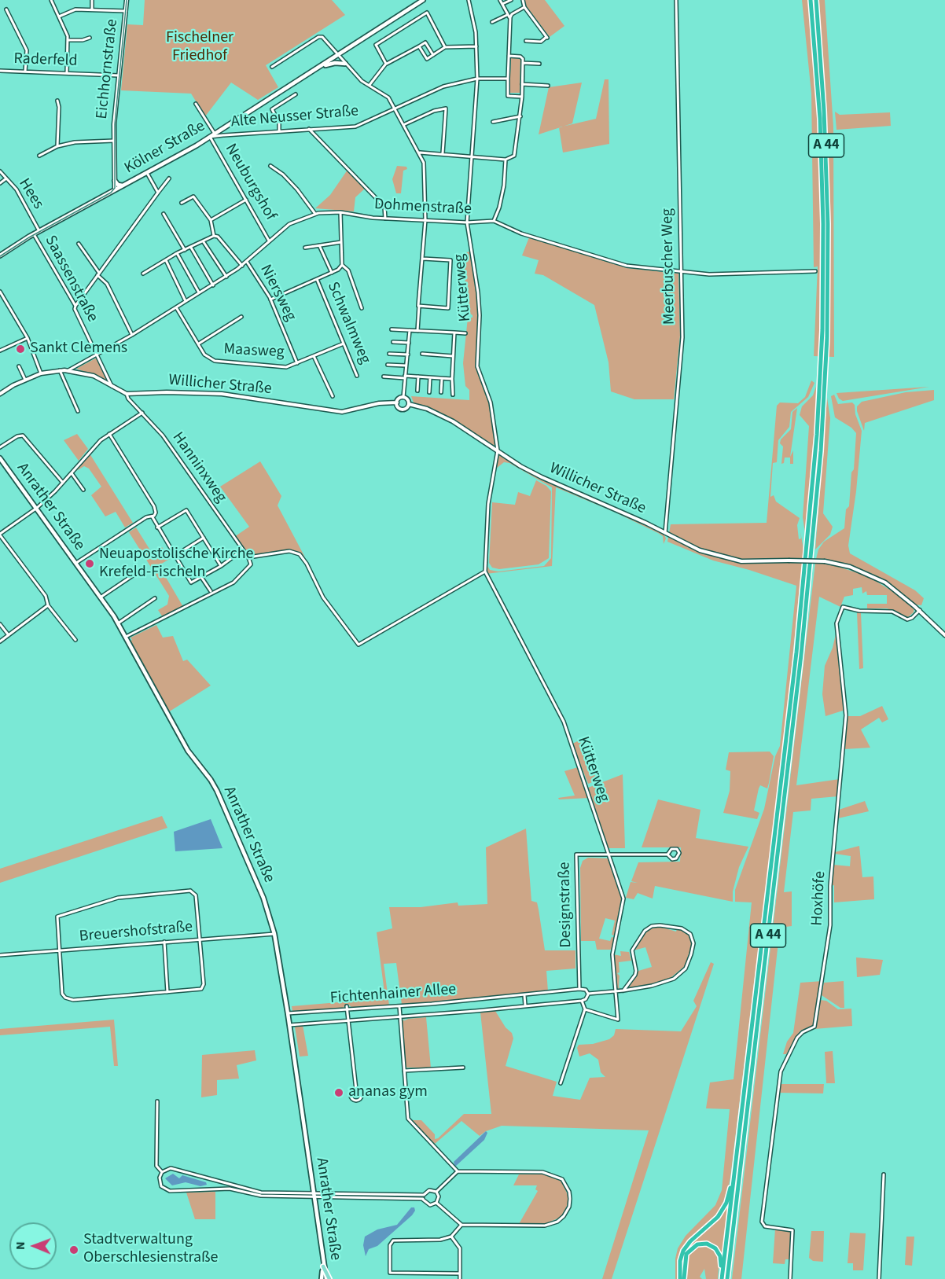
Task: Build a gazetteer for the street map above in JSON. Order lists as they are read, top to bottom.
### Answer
{
  "streets": {
    "highway": ["A 44"],
    "main road": ["Kölner Straße", "Anrather Straße"],
    "street": [
      "Raderfeld",
      "Eichhornstraße",
      "Alte Neusser Straße",
      "Neuburgshof",
      "Hees",
      "Dohmenstraße",
      "Meerbuscher Weg",
      "Saassenstraße",
      "Kütterweg",
      "Niersweg",
      "Schwalmweg",
      "Maasweg",
      "Willicher Straße",
      "Hanninxweg",
      "Hoxhöfe",
      "Designstraße",
      "Breuershofstraße",
      "Fichtenhainer Allee"
    ]
  },
  "crossings": [
    ["Raderfeld", "Eichhornstraße"],
    ["Eichhornstraße", "Kölner Straße"],
    ["Alte Neusser Straße", "Kölner Straße"],
    ["Alte Neusser Straße", "Neuburgshof"],
    ["Alte Neusser Straße", "Kütterweg"],
    ["Kölner Straße", "Neuburgshof"],
    ["Kölner Straße", "Hees"],
    ["Kölner Straße", "Saassenstraße"],
    ["Neuburgshof", "Dohmenstraße"],
    ["Dohmenstraße", "Meerbuscher Weg"],
    ["Dohmenstraße", "Saassenstraße"],
    ["Dohmenstraße", "Kütterweg"],
    ["Dohmenstraße", "Niersweg"],
    ["Dohmenstraße", "Maasweg"],
    ["Meerbuscher Weg", "Willicher Straße"],
    ["Kütterweg", "Willicher Straße"],
    ["Kütterweg", "Designstraße"],
    ["Niersweg", "Maasweg"],
    ["Schwalmweg", "Maasweg"],
    ["Willicher Straße", "Hanninxweg"],
    ["Willicher Straße", "Hoxhöfe"],
    ["Anrather Straße", "Breuershofstraße"],
    ["Anrather Straße", "Fichtenhainer Allee"],
    ["Designstraße", "Fichtenhainer Allee"]
  ],
  "parks": ["Fischelner Friedhof"],
  "places": [
    "Sankt Clemens",
    "Neuapostolische Kirche Krefeld-Fischeln",
    "ananas gym",
    "Stadtverwaltung Oberschlesienstraße"
  ],
  "north": "left"
}
